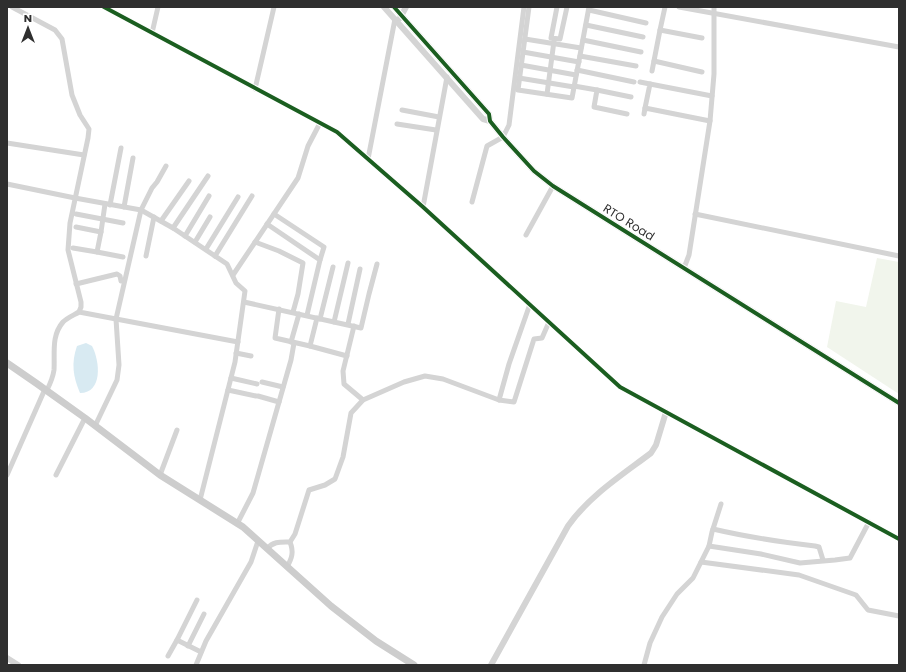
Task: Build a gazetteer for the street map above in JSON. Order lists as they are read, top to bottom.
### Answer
{
  "streets": {
    "street": ["RTO Road"]
  },
  "north": "top"
}
